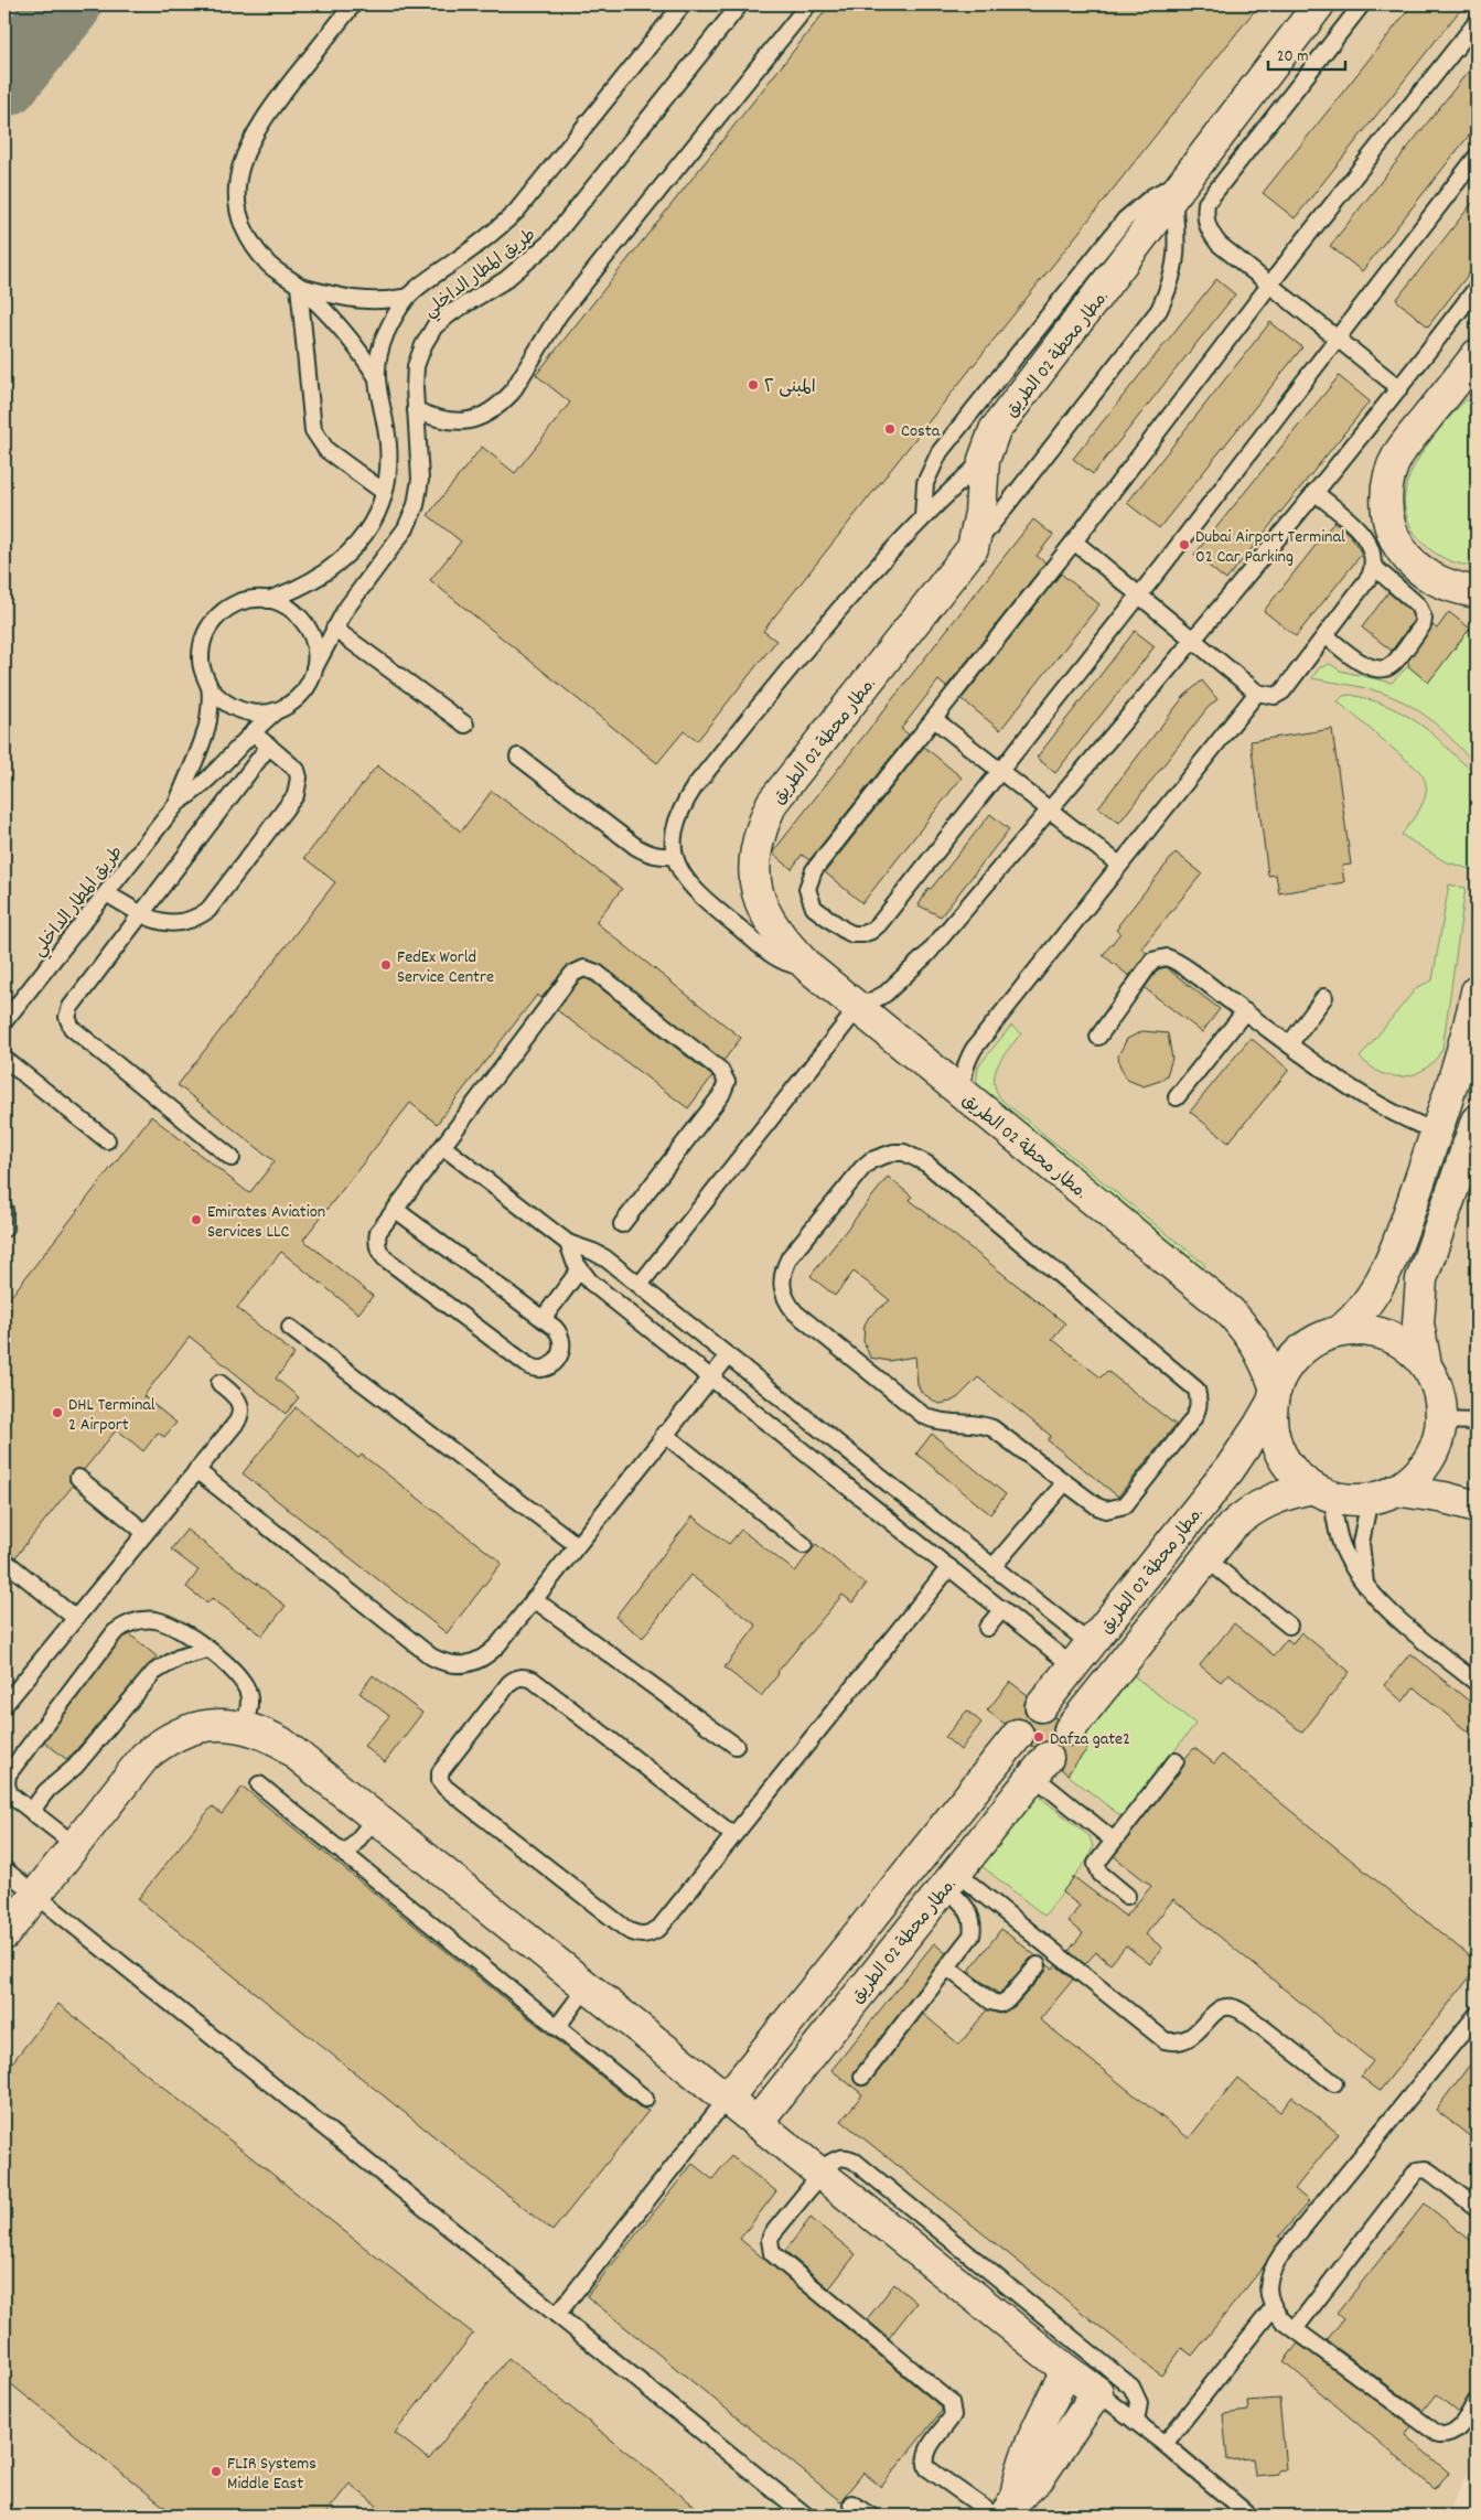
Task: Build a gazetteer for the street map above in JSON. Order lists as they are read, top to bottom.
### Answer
{
  "streets": {
    "street": ["مطار محطة 02 الطريق."],
    "lane": ["طريق المطار الداخلي"]
  },
  "places": [
    "المبنى ٢",
    "Costa",
    "Dubai Airport Terminal 02 Car Parking",
    "FedEx World Service Centre",
    "Emirates Aviation Services LLC",
    "DHL Terminal 2 Airport",
    "Dafza gate2",
    "FLIR Systems Middle East"
  ],
  "scale_bar": "20 m"
}
